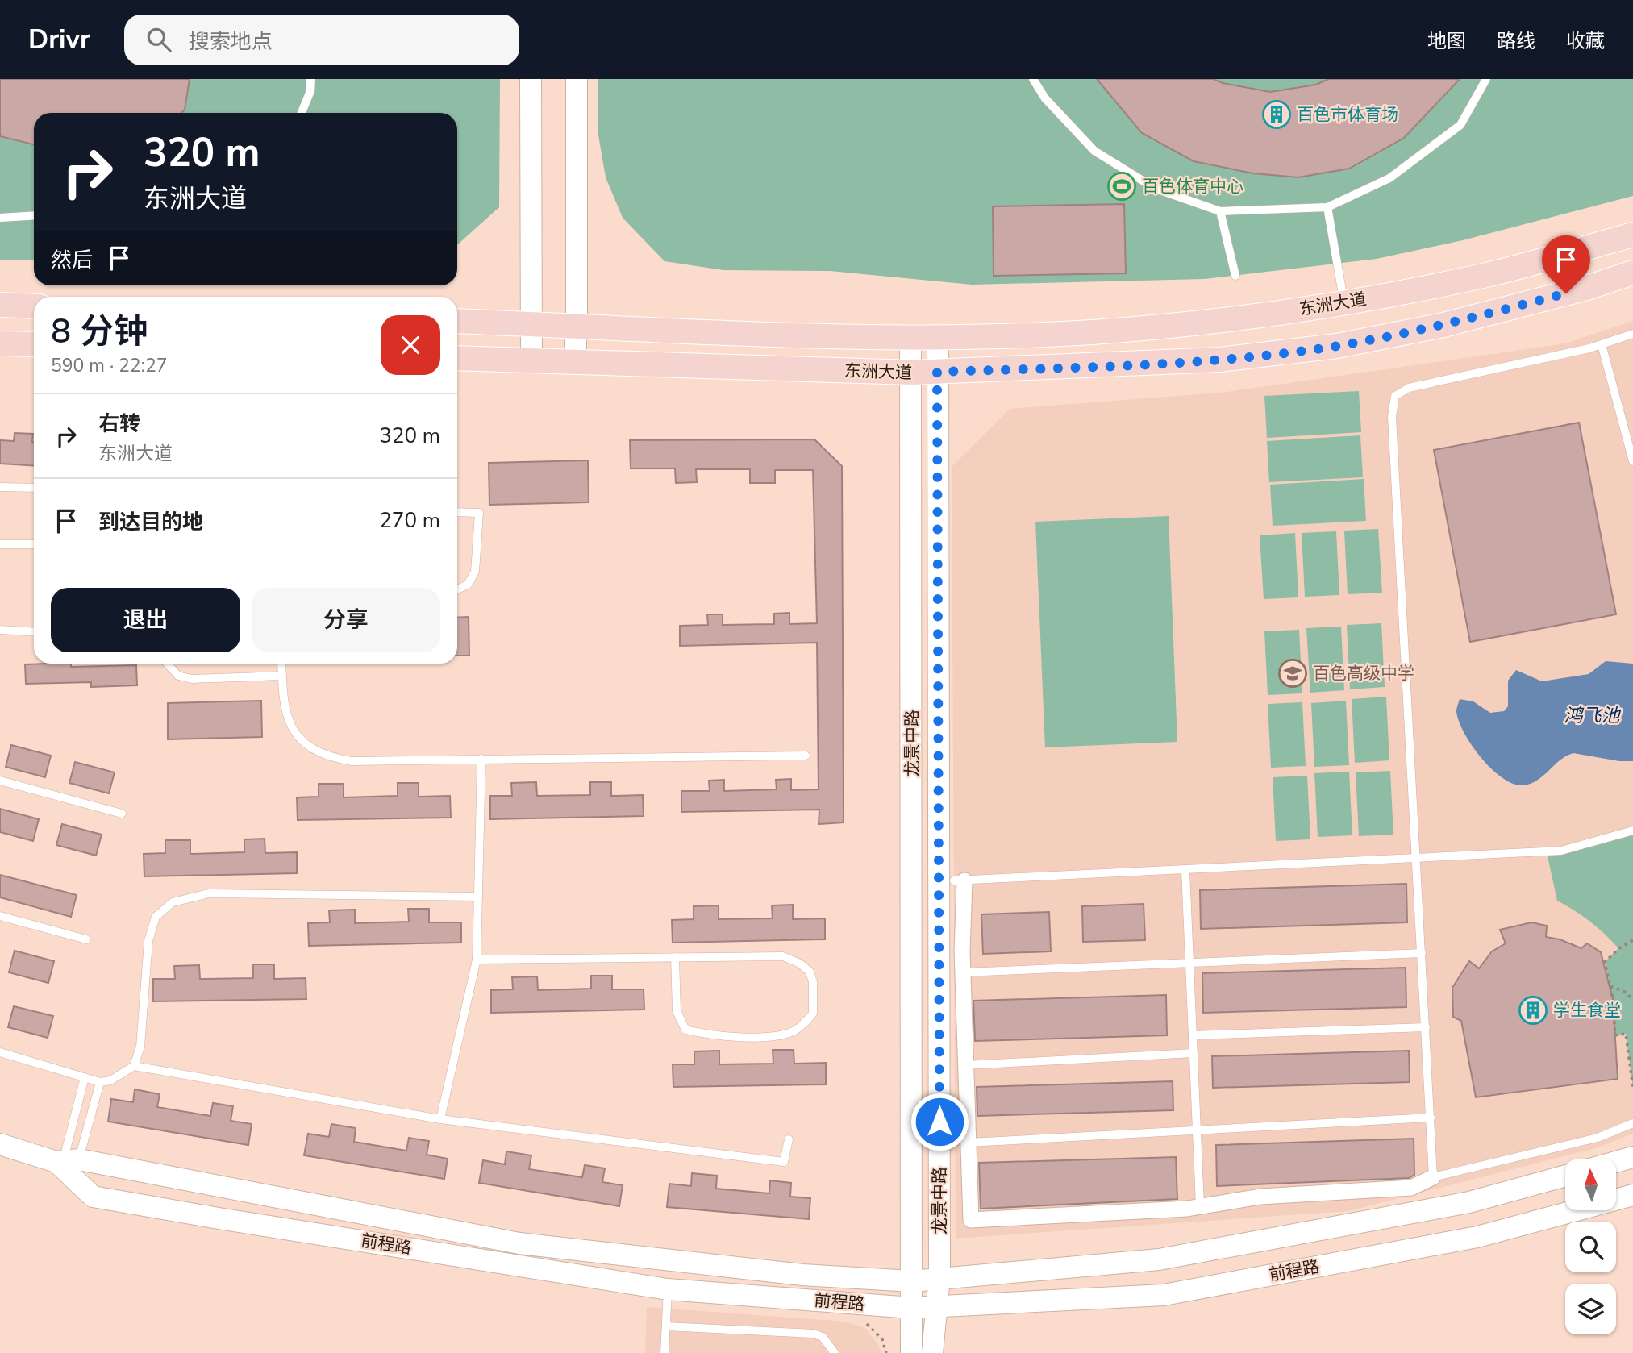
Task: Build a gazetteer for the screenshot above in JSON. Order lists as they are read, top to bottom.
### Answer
{
  "streets": {
    "main road": ["东洲大道"],
    "street": ["龙景中路", "前程路"]
  },
  "crossings": [
    ["东洲大道", "龙景中路"],
    ["龙景中路", "前程路"]
  ],
  "water": ["鸿飞池"],
  "places": {
    "building": ["百色市体育场", "学生食堂"],
    "sports": ["百色体育中心"],
    "school or university": ["百色高级中学"]
  },
  "north": "top",
  "page": {
    "header": "Drivr",
    "search": "搜索地点",
    "nav": ["地图", "路线", "收藏"],
    "turn": ["320 m", "东洲大道"],
    "then": "然后",
    "heading": ["8 分钟", "590 m · 22:27"],
    "list": [
      {
        "name": "右转",
        "note": "东洲大道",
        "value": "320 m"
      },
      {
        "name": "到达目的地",
        "value": "270 m"
      }
    ],
    "buttons": ["退出", "分享"]
  }
}
